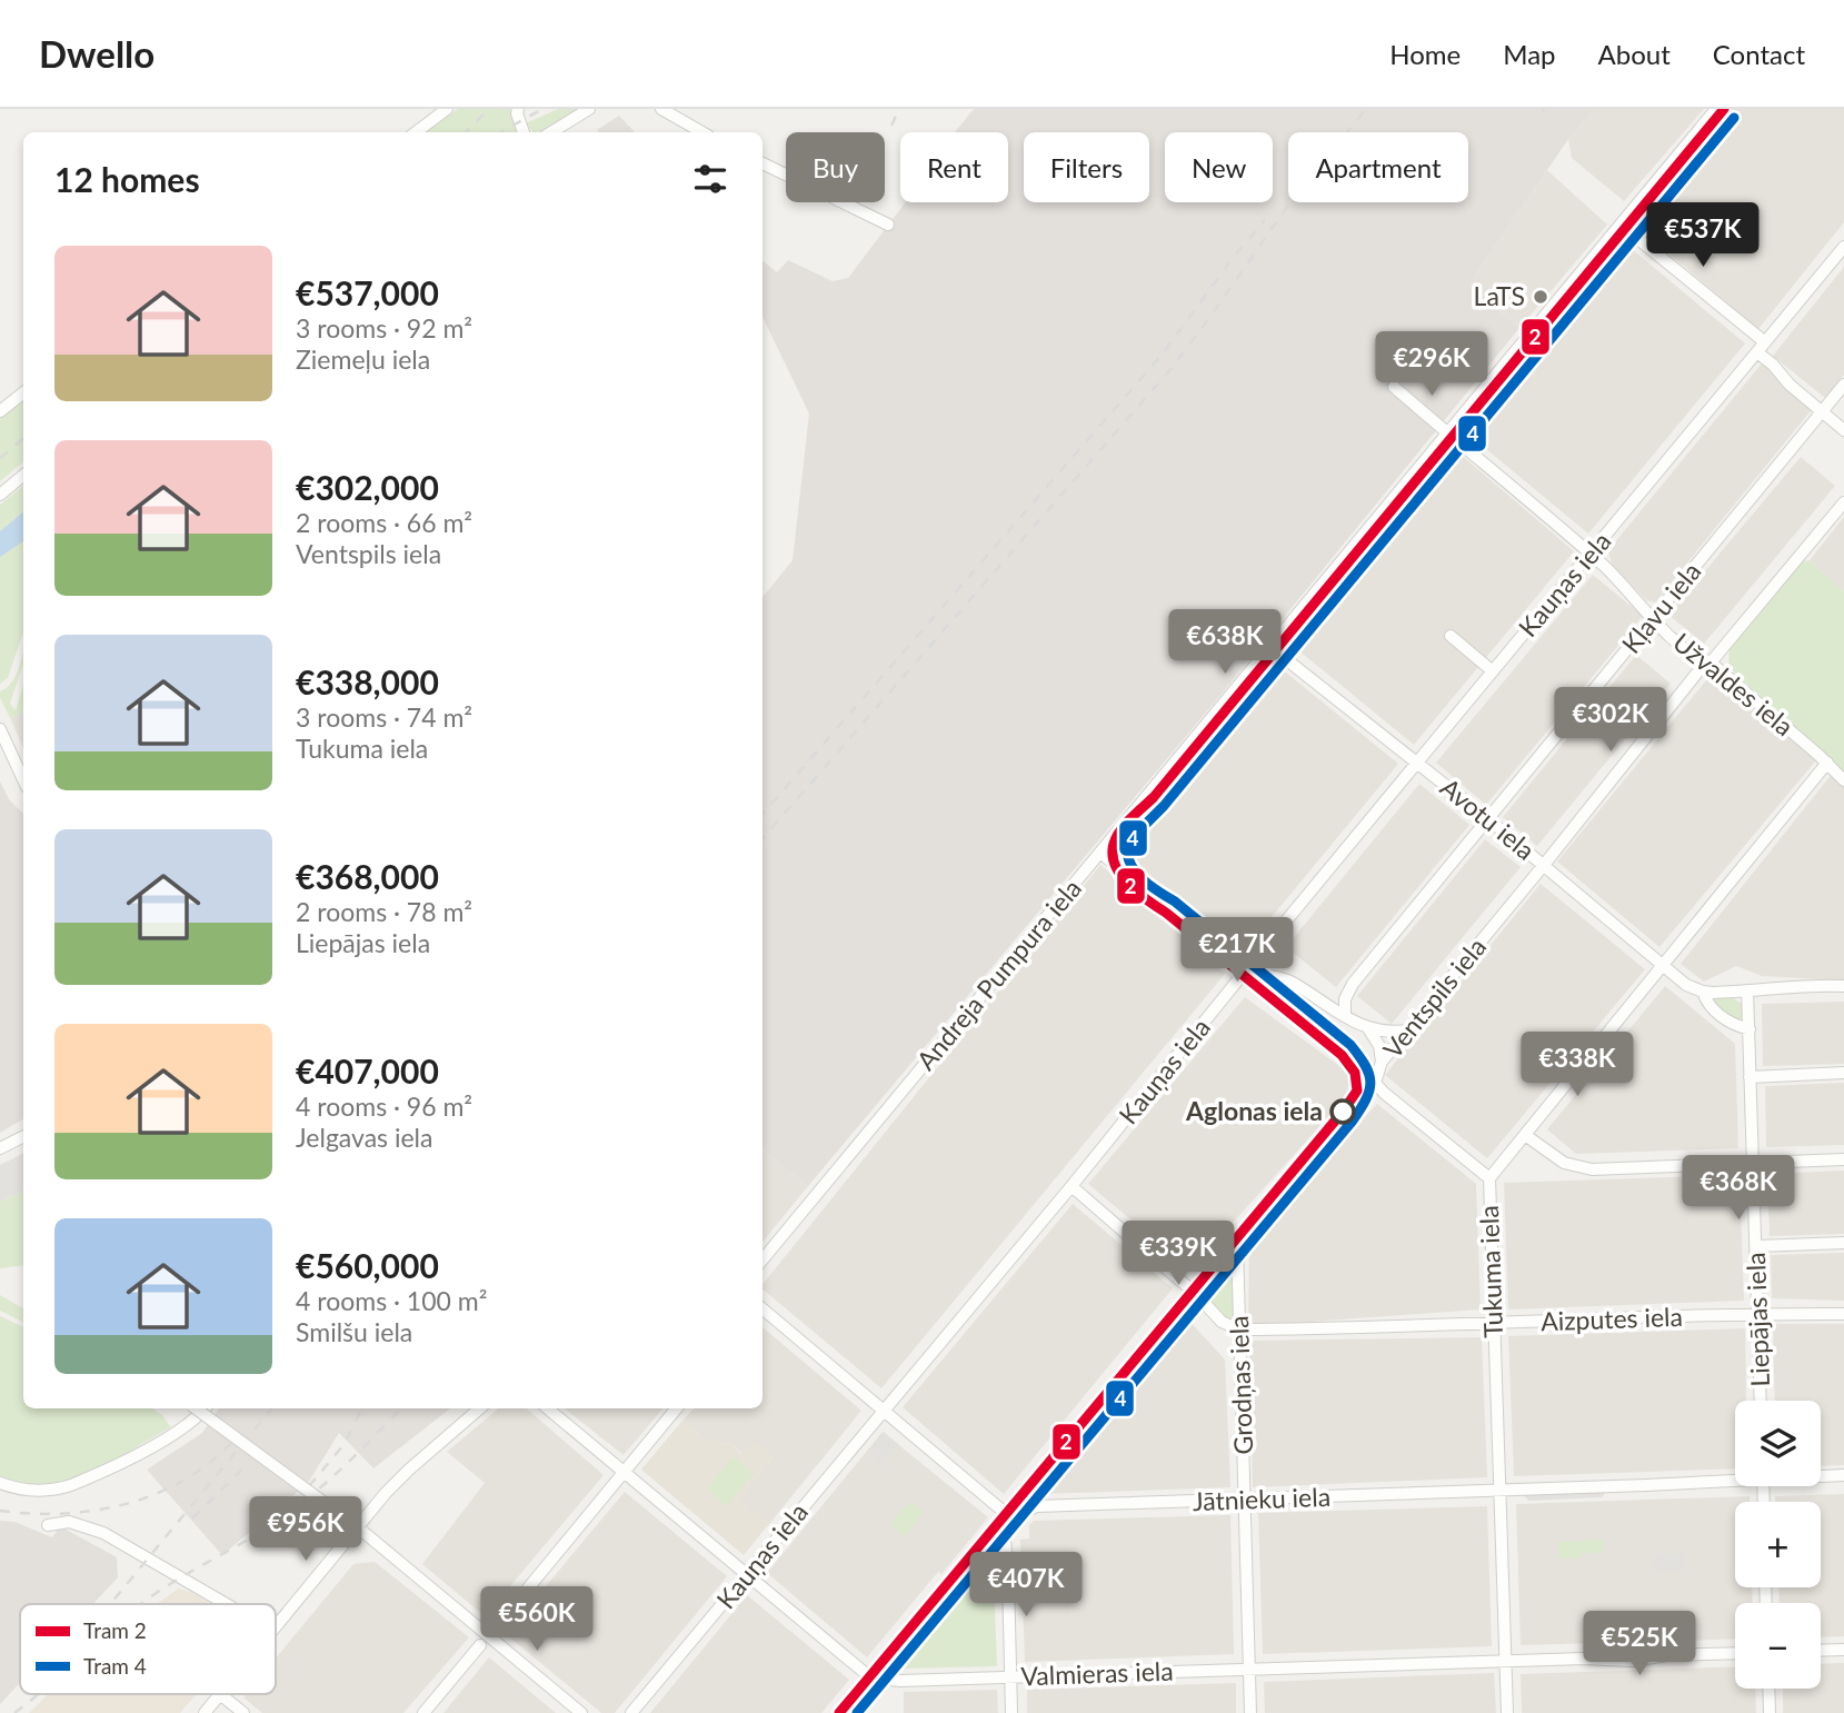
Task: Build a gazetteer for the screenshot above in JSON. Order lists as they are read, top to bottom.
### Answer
{
  "streets": {
    "street": [
      "Kauņas iela",
      "Kļavu iela",
      "Užvaldes iela",
      "Avotu iela",
      "Andreja Pumpura iela",
      "Ventspils iela",
      "Tukuma iela",
      "Aizputes iela",
      "Liepājas iela",
      "Grodņas iela",
      "Jātnieku iela",
      "Valmieras iela"
    ]
  },
  "crossings": [
    ["Kauņas iela", "Užvaldes iela"],
    ["Kauņas iela", "Avotu iela"],
    ["Kauņas iela", "Valmieras iela"],
    ["Kļavu iela", "Užvaldes iela"],
    ["Kļavu iela", "Avotu iela"],
    ["Užvaldes iela", "Andreja Pumpura iela"],
    ["Užvaldes iela", "Ventspils iela"],
    ["Užvaldes iela", "Tukuma iela"],
    ["Avotu iela", "Andreja Pumpura iela"],
    ["Avotu iela", "Ventspils iela"],
    ["Avotu iela", "Tukuma iela"],
    ["Avotu iela", "Liepājas iela"],
    ["Ventspils iela", "Grodņas iela"],
    ["Ventspils iela", "Jātnieku iela"],
    ["Ventspils iela", "Valmieras iela"],
    ["Tukuma iela", "Aizputes iela"],
    ["Tukuma iela", "Jātnieku iela"],
    ["Tukuma iela", "Valmieras iela"],
    ["Aizputes iela", "Liepājas iela"],
    ["Aizputes iela", "Grodņas iela"],
    ["Grodņas iela", "Jātnieku iela"],
    ["Grodņas iela", "Valmieras iela"]
  ],
  "places": ["LaTS", "Aglonas iela"],
  "lines": ["tram line 2", "tram line 4"],
  "legend": ["Tram 2", "Tram 4"],
  "page": {
    "header": "Dwello",
    "nav": [
      "Home",
      "Map",
      "About",
      "Contact"
    ],
    "chip": [
      "Buy",
      "Rent",
      "Filters",
      "New",
      "Apartment"
    ],
    "heading": "12 homes",
    "price": [
      "€537K",
      "€296K",
      "€638K",
      "€302K",
      "€217K",
      "€338K",
      "€368K",
      "€339K",
      "€956K",
      "€407K",
      "€560K",
      "€525K"
    ],
    "list": [
      {
        "name": "€537,000",
        "note": "3 rooms · 92 m² · Ziemeļu iela"
      },
      {
        "name": "€302,000",
        "note": "2 rooms · 66 m² · Ventspils iela"
      },
      {
        "name": "€338,000",
        "note": "3 rooms · 74 m² · Tukuma iela"
      },
      {
        "name": "€368,000",
        "note": "2 rooms · 78 m² · Liepājas iela"
      },
      {
        "name": "€407,000",
        "note": "4 rooms · 96 m² · Jelgavas iela"
      },
      {
        "name": "€560,000",
        "note": "4 rooms · 100 m² · Smilšu iela"
      }
    ],
    "map_buttons": ["+", "−"]
  }
}
